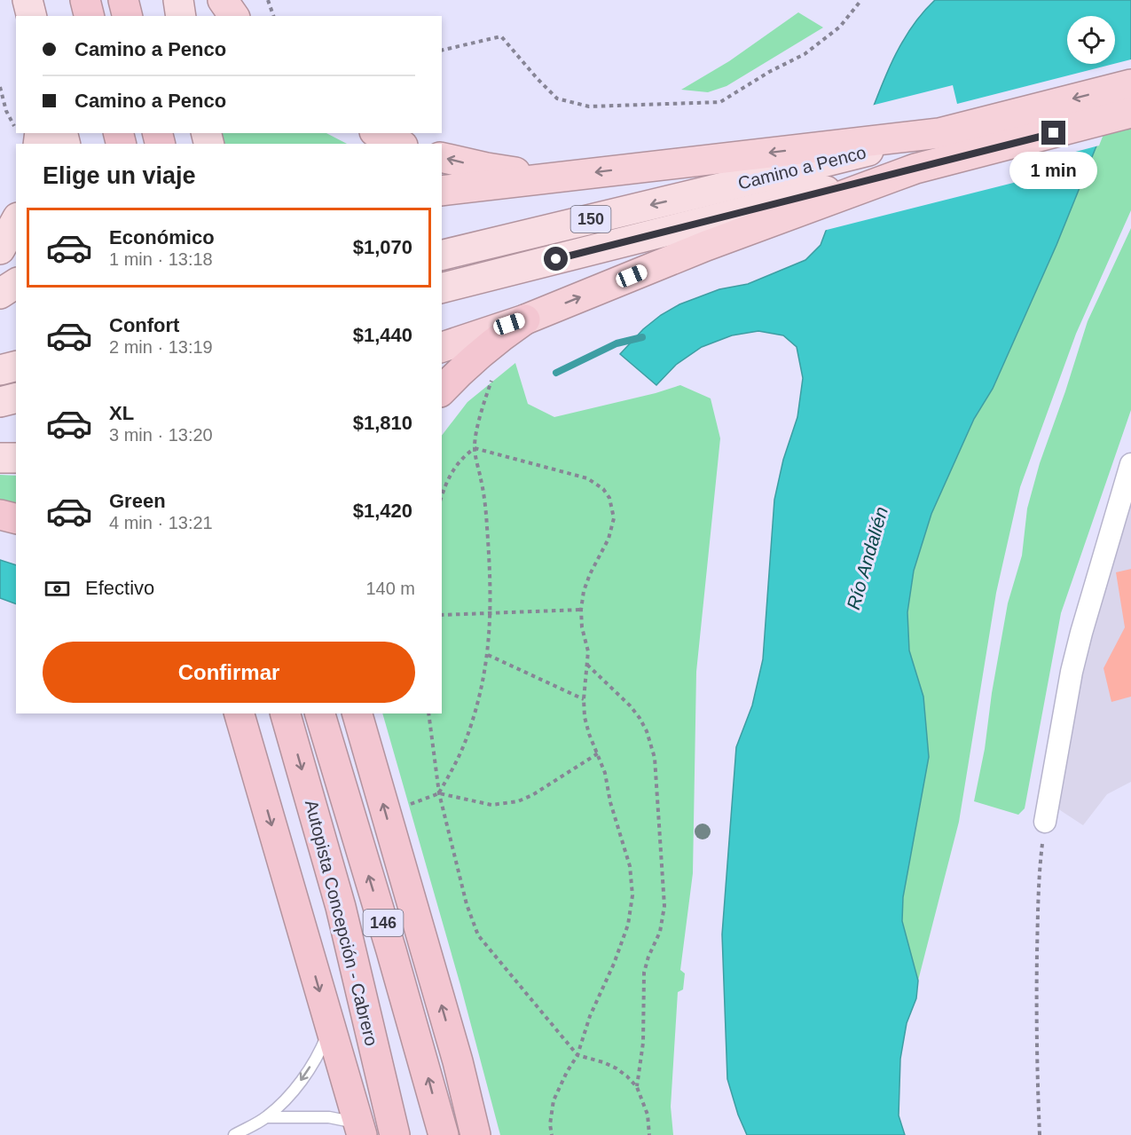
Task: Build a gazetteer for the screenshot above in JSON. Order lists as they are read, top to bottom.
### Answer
{
  "streets": {
    "highway": [
      "Camino a Penco",
      "150",
      "Autopista Concepción - Cabrero",
      "146"
    ]
  },
  "water": ["Río Andalién"],
  "page": {
    "banner": ["Camino a Penco", "Camino a Penco"],
    "heading": "Elige un viaje",
    "bubble": "1 min",
    "list": [
      {
        "name": "Económico",
        "note": "1 min · 13:18",
        "value": "$1,070"
      },
      {
        "name": "Confort",
        "note": "2 min · 13:19",
        "value": "$1,440"
      },
      {
        "name": "XL",
        "note": "3 min · 13:20",
        "value": "$1,810"
      },
      {
        "name": "Green",
        "note": "4 min · 13:21",
        "value": "$1,420"
      }
    ],
    "pay": ["Efectivo", "140 m"],
    "buttons": "Confirmar"
  }
}
